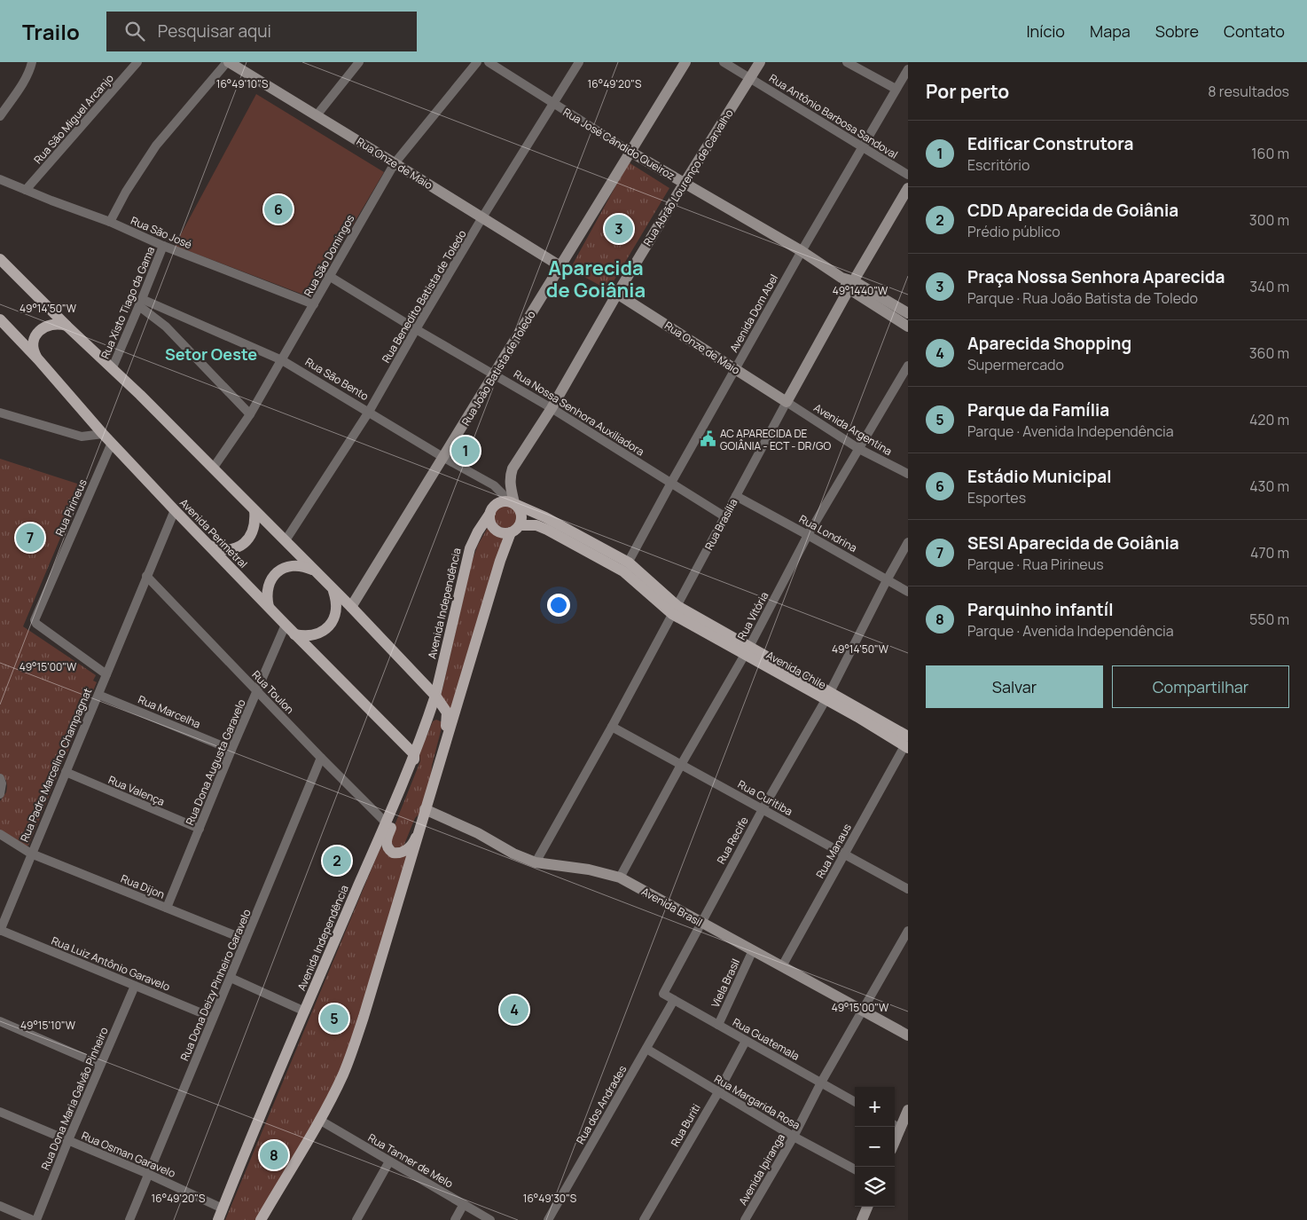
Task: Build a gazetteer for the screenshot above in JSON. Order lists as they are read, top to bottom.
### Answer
{
  "streets": {
    "main road": [
      "Rua São Bento",
      "Avenida Perimetral",
      "Avenida Independência",
      "Avenida Chile"
    ],
    "street": [
      "Rua Antônio Barbosa Sandoval",
      "Rua São Miguel Arcanjo",
      "Rua José Cândido Queiroz",
      "Rua Onze de Maio",
      "Rua Abrão Lourenço de Carvalho",
      "Rua São José",
      "Rua São Domingos",
      "Rua Benedito Batista de Toledo",
      "Rua Xisto Tiago da Gama",
      "Avenida Dom Abel",
      "Rua João Batista de Toledo",
      "Rua Nossa Senhora Auxiliadora",
      "Avenida Argentina",
      "Rua Pirineus",
      "Rua Brasília",
      "Rua Londrina",
      "Rua Vitória",
      "Rua Toulon",
      "Rua Marcelha",
      "Rua Dona Augusta Garavelo",
      "Rua Padre Marcelino Champagnat",
      "Rua Valença",
      "Rua Curitiba",
      "Rua Recife",
      "Rua Manaus",
      "Rua Dijon",
      "Avenida Brasil",
      "Rua Luiz Antônio Garavelo",
      "Viela Brasil",
      "Rua Dona Deizy Pinheiro Garavelo",
      "Rua Guatemala",
      "Rua Dona Maria Galvão Pinheiro",
      "Rua Margarida Rosa",
      "Rua dos Andrades",
      "Rua Buriti",
      "Rua Osman Garavelo",
      "Rua Tanner de Melo",
      "Avenida Ipiranga"
    ]
  },
  "crossings": [
    ["Rua Antônio Barbosa Sandoval", "Rua Abrão Lourenço de Carvalho"],
    ["Rua Antônio Barbosa Sandoval", "Avenida Dom Abel"],
    ["Rua São Miguel Arcanjo", "Rua São José"],
    ["Rua José Cândido Queiroz", "Rua Abrão Lourenço de Carvalho"],
    ["Rua José Cândido Queiroz", "Rua Benedito Batista de Toledo"],
    ["Rua José Cândido Queiroz", "Avenida Dom Abel"],
    ["Rua José Cândido Queiroz", "Rua João Batista de Toledo"],
    ["Rua José Cândido Queiroz", "Rua Brasília"],
    ["Rua Onze de Maio", "Rua Abrão Lourenço de Carvalho"],
    ["Rua Onze de Maio", "Rua São Domingos"],
    ["Rua Onze de Maio", "Rua Benedito Batista de Toledo"],
    ["Rua Onze de Maio", "Avenida Dom Abel"],
    ["Rua Onze de Maio", "Rua João Batista de Toledo"],
    ["Rua Onze de Maio", "Avenida Argentina"],
    ["Rua Onze de Maio", "Rua Brasília"],
    ["Rua Abrão Lourenço de Carvalho", "Rua São Bento"],
    ["Rua Abrão Lourenço de Carvalho", "Rua Nossa Senhora Auxiliadora"],
    ["Rua Abrão Lourenço de Carvalho", "Avenida Independência"],
    ["Rua São José", "Rua São Domingos"],
    ["Rua São José", "Rua Xisto Tiago da Gama"],
    ["Rua São Domingos", "Rua São Bento"],
    ["Rua São Domingos", "Rua Nossa Senhora Auxiliadora"],
    ["Rua Benedito Batista de Toledo", "Rua São Bento"],
    ["Rua Benedito Batista de Toledo", "Rua Nossa Senhora Auxiliadora"],
    ["Rua Xisto Tiago da Gama", "Rua São Bento"],
    ["Avenida Dom Abel", "Rua São Bento"],
    ["Avenida Dom Abel", "Rua Nossa Senhora Auxiliadora"],
    ["Rua João Batista de Toledo", "Rua São Bento"],
    ["Rua João Batista de Toledo", "Rua Nossa Senhora Auxiliadora"],
    ["Rua São Bento", "Rua Brasília"],
    ["Rua São Bento", "Avenida Independência"],
    ["Rua São Bento", "Avenida Chile"],
    ["Rua Nossa Senhora Auxiliadora", "Rua Brasília"],
    ["Avenida Argentina", "Rua Brasília"],
    ["Avenida Argentina", "Rua Vitória"],
    ["Rua Pirineus", "Avenida Perimetral"],
    ["Rua Pirineus", "Rua Padre Marcelino Champagnat"],
    ["Rua Brasília", "Rua Londrina"],
    ["Rua Brasília", "Avenida Chile"],
    ["Rua Brasília", "Rua Curitiba"],
    ["Rua Brasília", "Avenida Brasil"],
    ["Avenida Perimetral", "Avenida Independência"],
    ["Avenida Perimetral", "Rua Dona Augusta Garavelo"],
    ["Avenida Perimetral", "Rua Padre Marcelino Champagnat"],
    ["Rua Londrina", "Rua Vitória"],
    ["Rua Londrina", "Rua Recife"],
    ["Avenida Independência", "Rua Toulon"],
    ["Avenida Independência", "Rua Osman Garavelo"],
    ["Rua Vitória", "Avenida Chile"],
    ["Rua Vitória", "Rua Curitiba"],
    ["Rua Vitória", "Avenida Brasil"],
    ["Avenida Chile", "Rua Recife"],
    ["Avenida Chile", "Rua Manaus"],
    ["Rua Toulon", "Rua Dona Augusta Garavelo"],
    ["Rua Toulon", "Rua Padre Marcelino Champagnat"],
    ["Rua Toulon", "Rua Dona Deizy Pinheiro Garavelo"],
    ["Rua Marcelha", "Rua Dona Augusta Garavelo"],
    ["Rua Marcelha", "Rua Padre Marcelino Champagnat"],
    ["Rua Dona Augusta Garavelo", "Rua Valença"],
    ["Rua Dona Augusta Garavelo", "Rua Dijon"],
    ["Rua Padre Marcelino Champagnat", "Rua Valença"],
    ["Rua Padre Marcelino Champagnat", "Rua Dijon"],
    ["Rua Padre Marcelino Champagnat", "Rua Luiz Antônio Garavelo"],
    ["Rua Curitiba", "Rua Recife"],
    ["Rua Curitiba", "Rua Manaus"],
    ["Rua Recife", "Avenida Brasil"],
    ["Rua Recife", "Rua Guatemala"],
    ["Rua Manaus", "Avenida Brasil"],
    ["Rua Dijon", "Rua Dona Deizy Pinheiro Garavelo"],
    ["Avenida Brasil", "Viela Brasil"],
    ["Avenida Brasil", "Avenida Ipiranga"],
    ["Rua Luiz Antônio Garavelo", "Rua Dona Deizy Pinheiro Garavelo"],
    ["Rua Luiz Antônio Garavelo", "Rua Dona Maria Galvão Pinheiro"],
    ["Viela Brasil", "Rua Guatemala"],
    ["Rua Dona Deizy Pinheiro Garavelo", "Rua Osman Garavelo"],
    ["Rua Guatemala", "Rua dos Andrades"],
    ["Rua Guatemala", "Rua Buriti"],
    ["Rua Guatemala", "Avenida Ipiranga"],
    ["Rua Dona Maria Galvão Pinheiro", "Rua Osman Garavelo"],
    ["Rua Margarida Rosa", "Rua dos Andrades"],
    ["Rua Margarida Rosa", "Rua Buriti"],
    ["Rua Margarida Rosa", "Avenida Ipiranga"]
  ],
  "districts": ["Aparecida de Goiânia", "Setor Oeste"],
  "places": {
    "public building": ["AC APARECIDA DE GOIÂNIA - ECT - DR/GO"]
  },
  "page": {
    "header": "Trailo",
    "search": "Pesquisar aqui",
    "nav": [
      "Início",
      "Mapa",
      "Sobre",
      "Contato"
    ],
    "heading": ["Por perto", "8 resultados"],
    "list": [
      {
        "mark": "1",
        "name": "Edificar Construtora",
        "note": "Escritório",
        "value": "160 m"
      },
      {
        "mark": "2",
        "name": "CDD Aparecida de Goiânia",
        "note": "Prédio público",
        "value": "300 m"
      },
      {
        "mark": "3",
        "name": "Praça Nossa Senhora Aparecida",
        "note": "Parque · Rua João Batista de Toledo",
        "value": "340 m"
      },
      {
        "mark": "4",
        "name": "Aparecida Shopping",
        "note": "Supermercado",
        "value": "360 m"
      },
      {
        "mark": "5",
        "name": "Parque da Família",
        "note": "Parque · Avenida Independência",
        "value": "420 m"
      },
      {
        "mark": "6",
        "name": "Estádio Municipal",
        "note": "Esportes",
        "value": "430 m"
      },
      {
        "mark": "7",
        "name": "SESI Aparecida de Goiânia",
        "note": "Parque · Rua Pirineus",
        "value": "470 m"
      },
      {
        "mark": "8",
        "name": "Parquinho infantíl",
        "note": "Parque · Avenida Independência",
        "value": "550 m"
      }
    ],
    "pins": [
      "6",
      "3",
      "1",
      "7",
      "2",
      "4",
      "5",
      "8"
    ],
    "buttons": ["Salvar", "Compartilhar"],
    "map_buttons": ["+", "−"]
  },
  "coordinates": [
    "16°49'10\"S",
    "16°49'20\"S",
    "49°14'40\"W",
    "49°14'50\"W",
    "49°15'00\"W",
    "49°15'10\"W",
    "16°49'30\"S"
  ]
}
